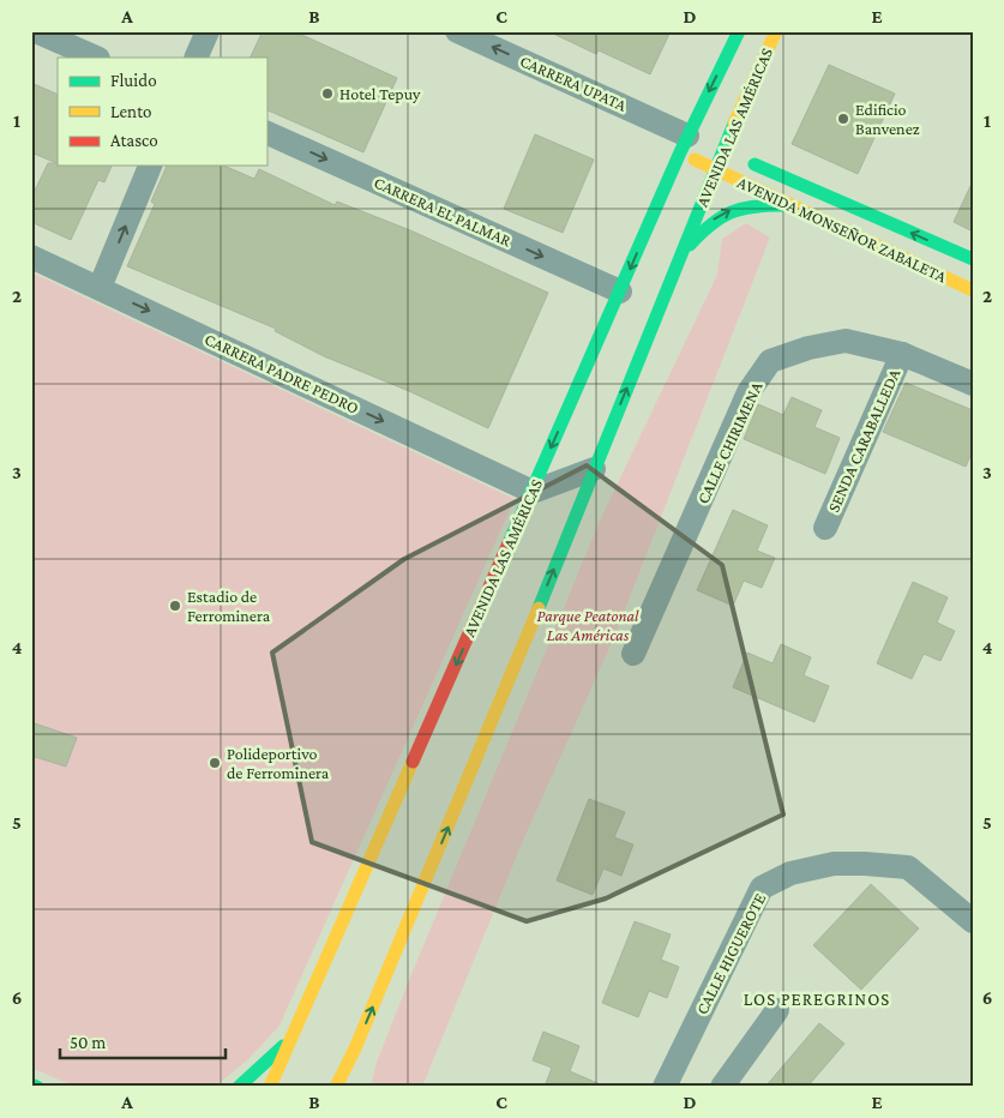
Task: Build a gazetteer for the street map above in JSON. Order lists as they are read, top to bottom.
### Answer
{
  "streets": {
    "main road": ["AVENIDA LAS AMÉRICAS", "AVENIDA MONSEÑOR ZABALETA"],
    "street": [
      "CARRERA UPATA",
      "CARRERA EL PALMAR",
      "CARRERA PADRE PEDRO",
      "SENDA CARABALLEDA",
      "CALLE CHIRIMENA",
      "CALLE HIGUEROTE"
    ]
  },
  "crossings": [
    ["CARRERA UPATA", "AVENIDA LAS AMÉRICAS"],
    ["CARRERA UPATA", "AVENIDA MONSEÑOR ZABALETA"],
    ["AVENIDA LAS AMÉRICAS", "CARRERA EL PALMAR"],
    ["AVENIDA LAS AMÉRICAS", "AVENIDA MONSEÑOR ZABALETA"],
    ["AVENIDA LAS AMÉRICAS", "CARRERA PADRE PEDRO"],
    ["SENDA CARABALLEDA", "CALLE CHIRIMENA"]
  ],
  "one_way": ["CARRERA UPATA", "CARRERA EL PALMAR", "CARRERA PADRE PEDRO"],
  "districts": ["LOS PEREGRINOS"],
  "parks": ["Parque Peatonal Las Américas"],
  "places": [
    "Hotel Tepuy",
    "Edificio Banvenez",
    "Estadio de Ferrominera",
    "Polideportivo de Ferrominera"
  ],
  "legend": ["Fluido", "Lento", "Atasco"],
  "scale_bar": "50 m",
  "grid": {
    "columns": [
      "A",
      "B",
      "C",
      "D",
      "E"
    ],
    "rows": [
      "1",
      "2",
      "3",
      "4",
      "5",
      "6"
    ]
  }
}
